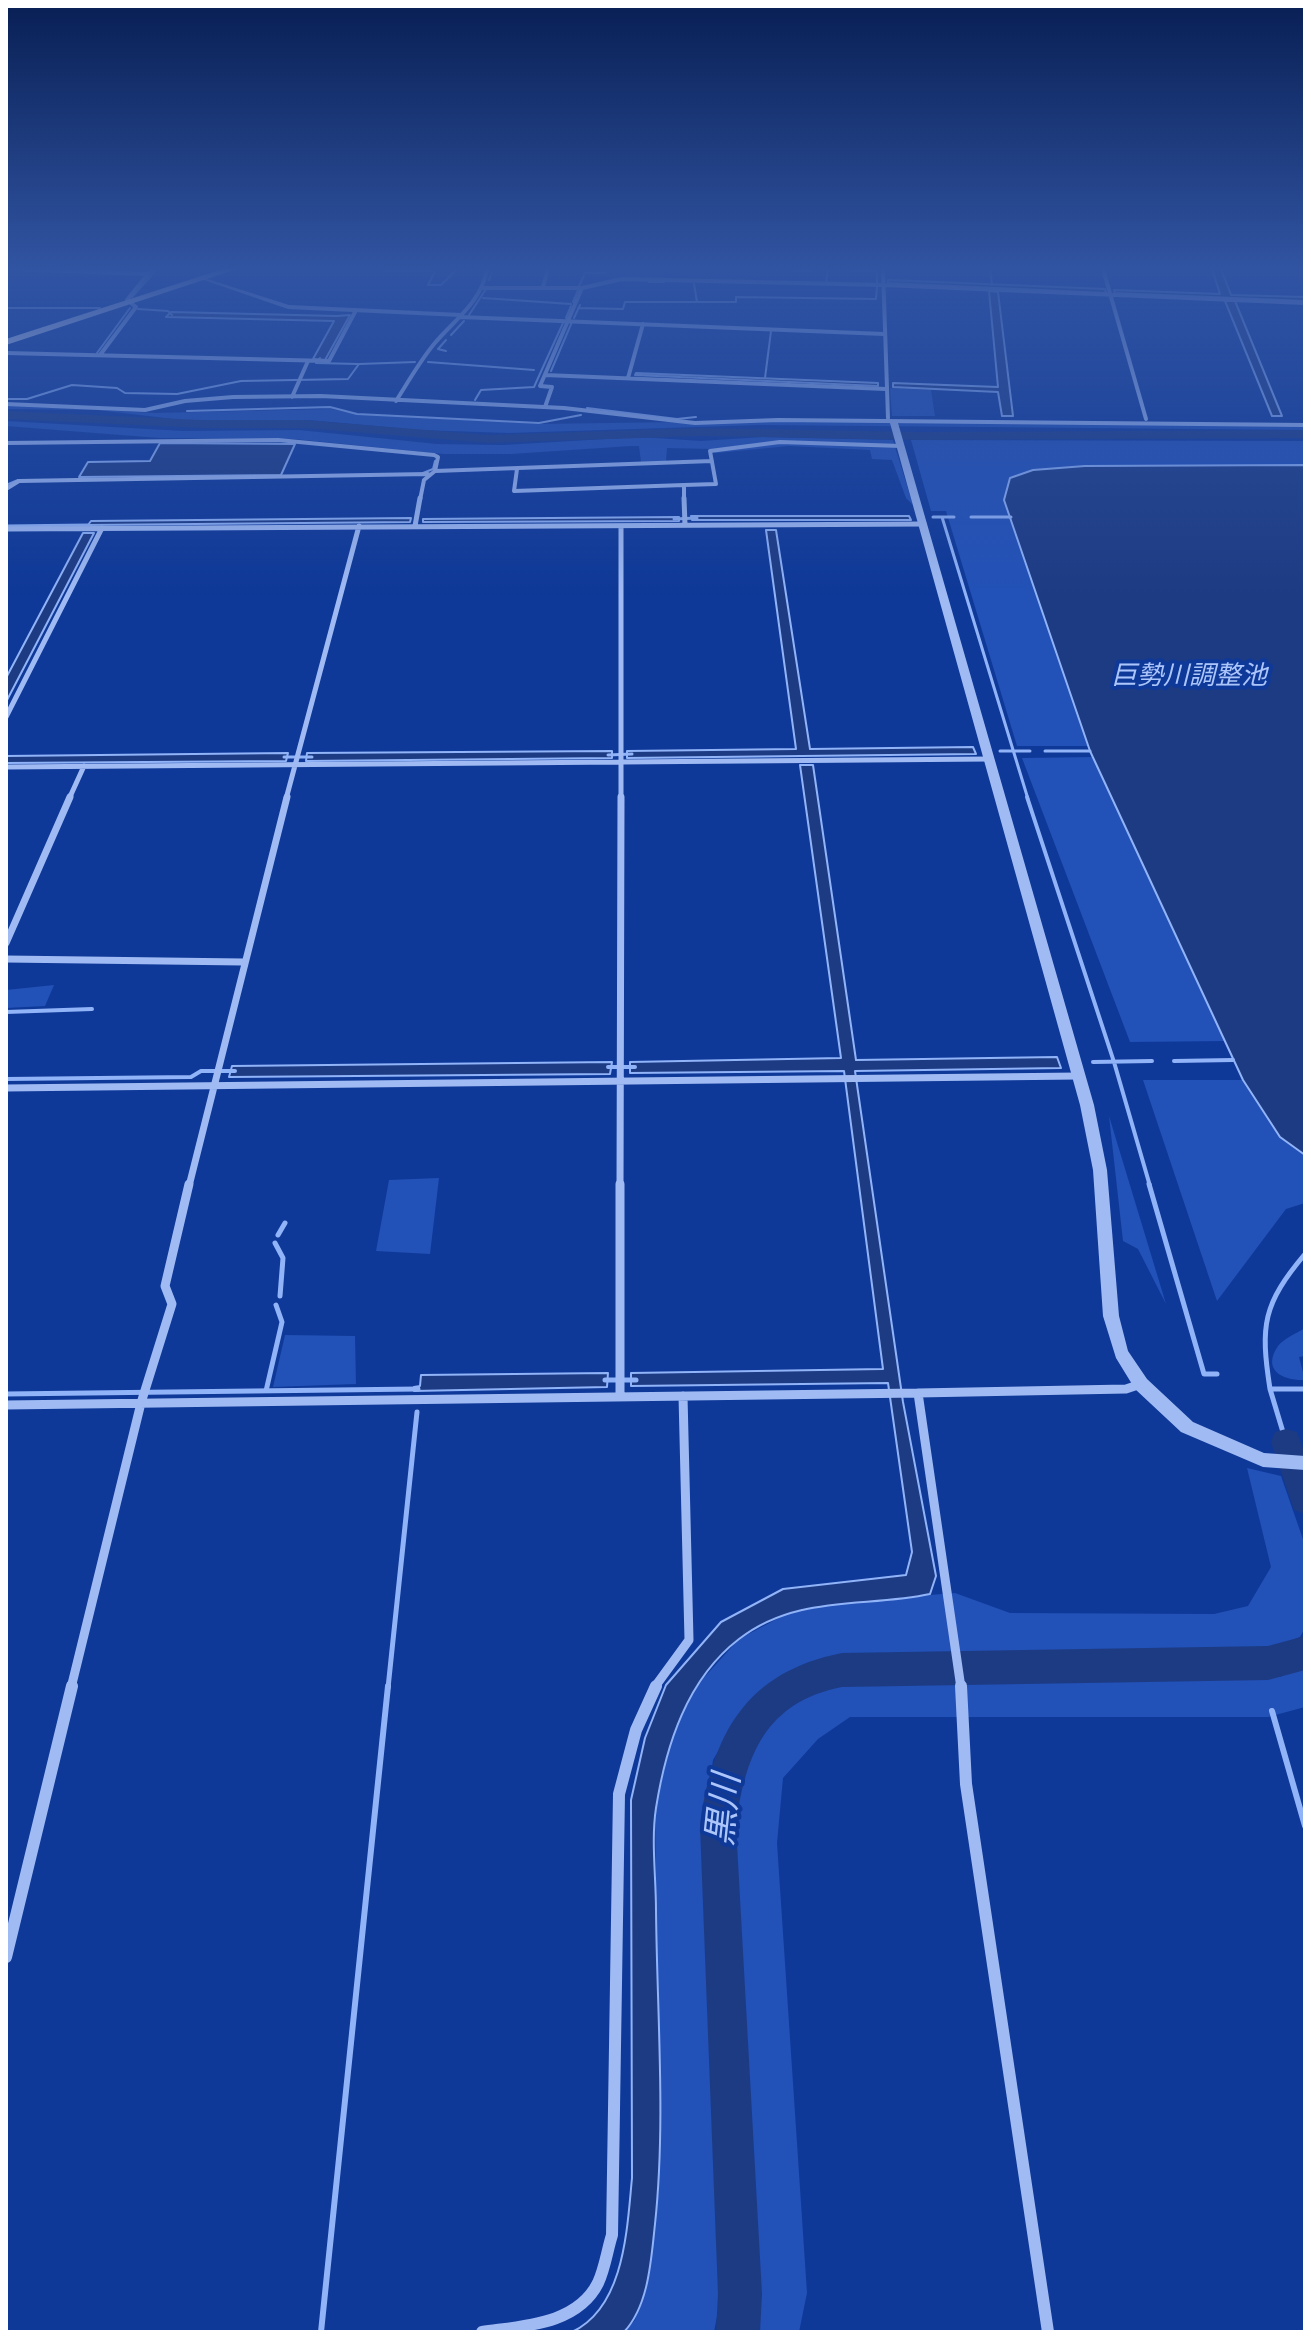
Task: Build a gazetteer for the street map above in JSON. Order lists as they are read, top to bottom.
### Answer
{
  "water": ["巨勢川調整池", "黒川"]
}
